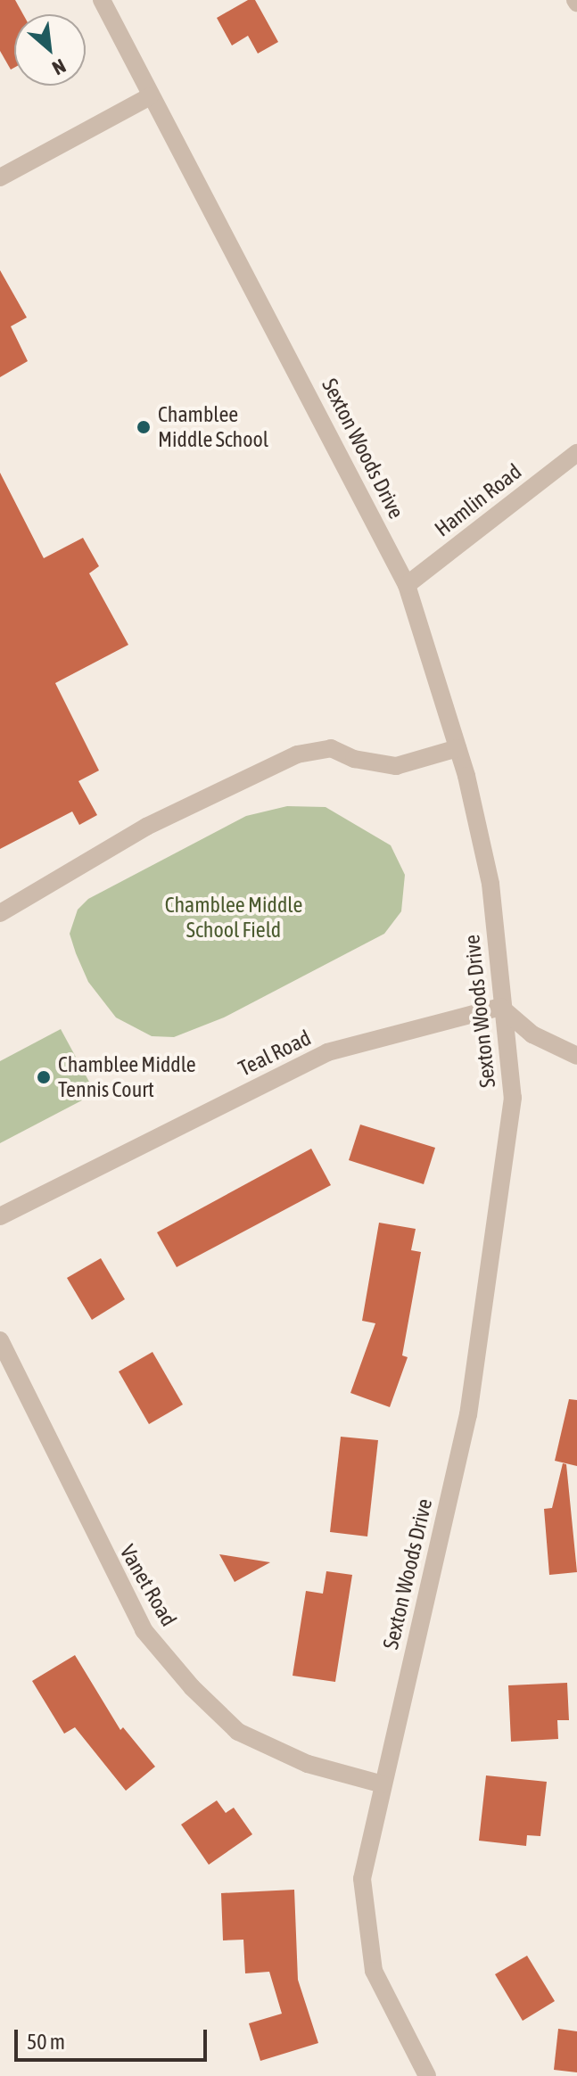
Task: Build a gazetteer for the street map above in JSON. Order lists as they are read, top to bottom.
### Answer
{
  "streets": {
    "street": [
      "Sexton Woods Drive",
      "Hamlin Road",
      "Teal Road",
      "Vanet Road"
    ]
  },
  "crossings": [
    ["Sexton Woods Drive", "Hamlin Road"],
    ["Sexton Woods Drive", "Teal Road"],
    ["Sexton Woods Drive", "Vanet Road"]
  ],
  "parks": ["Chamblee Middle School Field"],
  "places": ["Chamblee Middle School", "Chamblee Middle Tennis Court"],
  "scale_bar": "50 m",
  "north": "bottom right"
}
